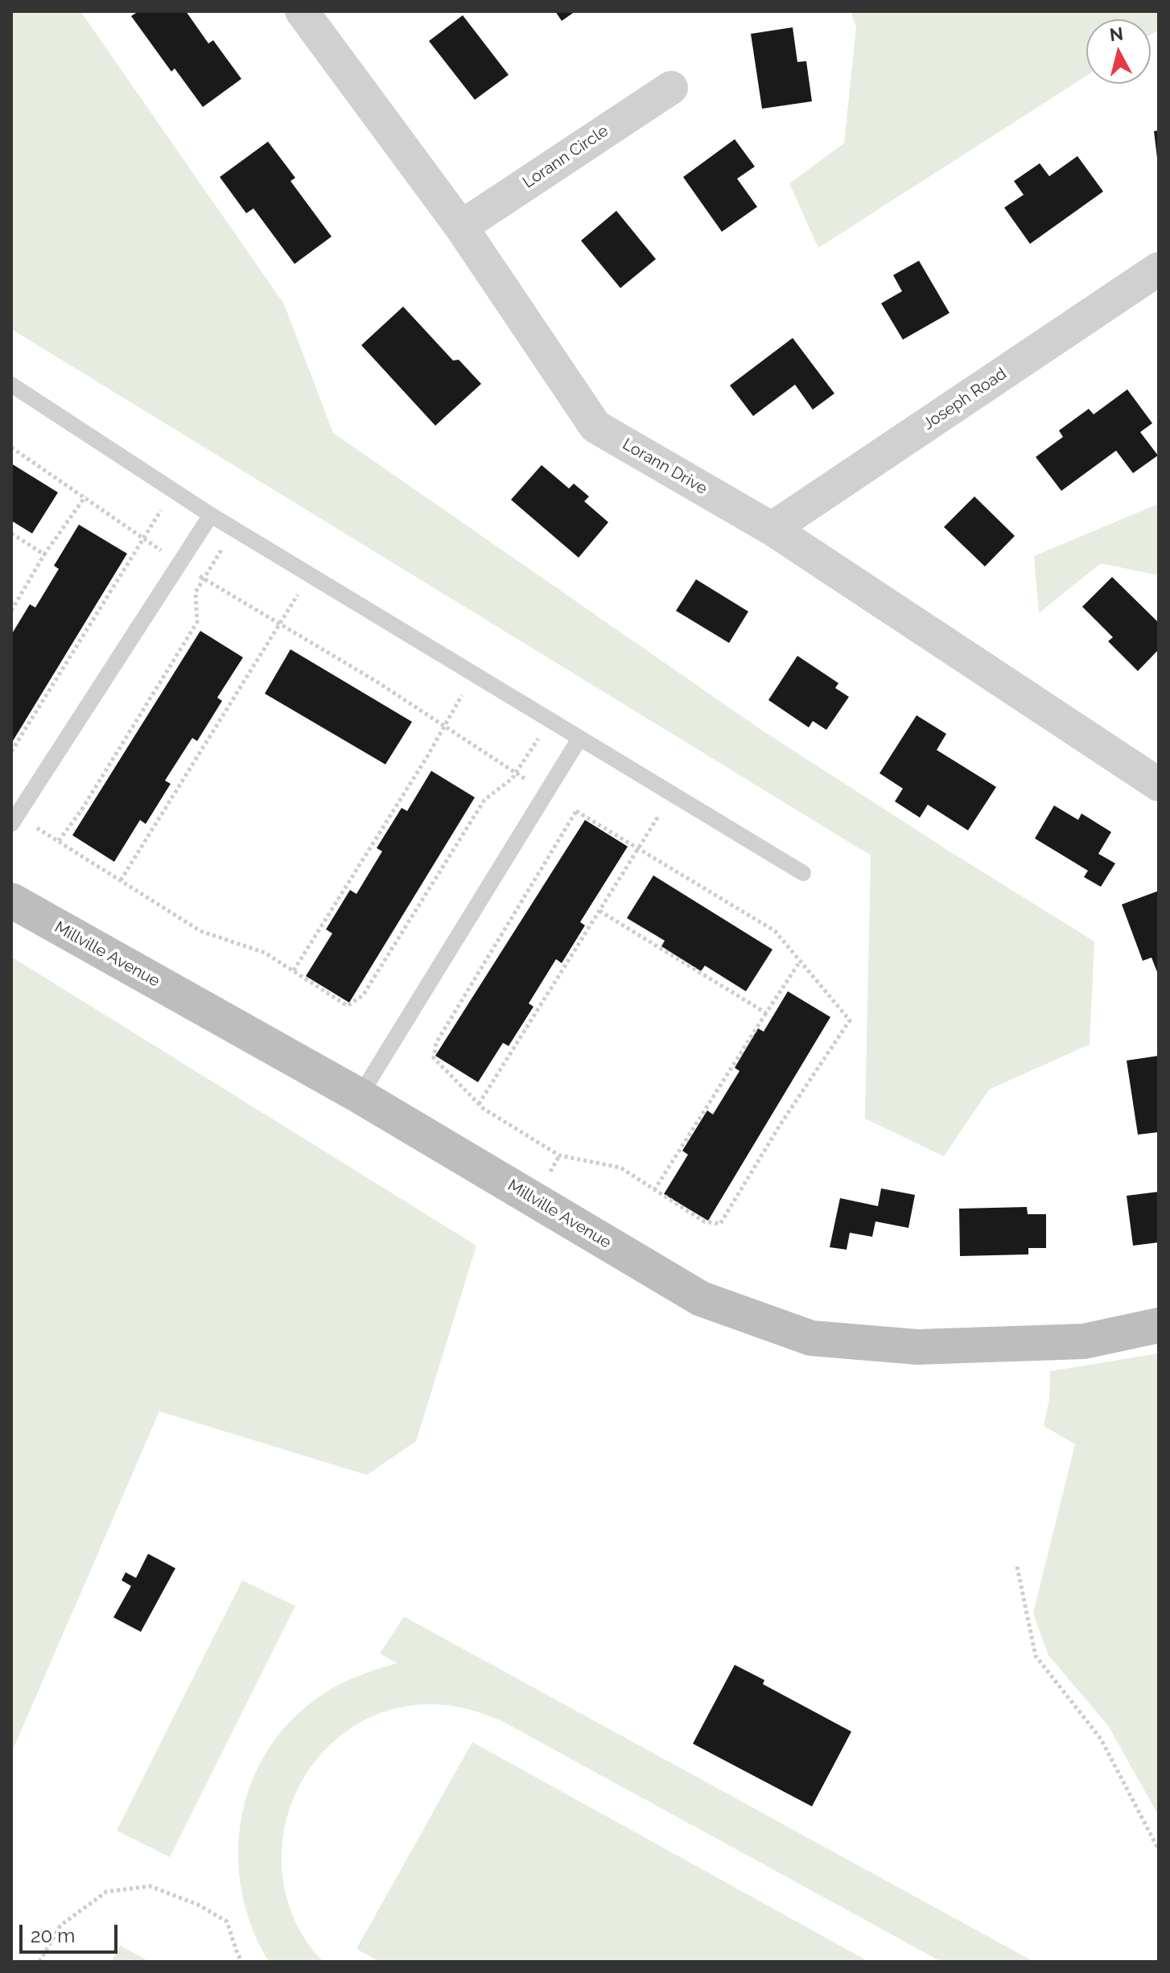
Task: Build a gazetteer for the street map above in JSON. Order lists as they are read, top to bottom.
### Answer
{
  "streets": {
    "street": [
      "Lorann Circle",
      "Joseph Road",
      "Lorann Drive",
      "Millville Avenue"
    ]
  },
  "crossings": [
    ["Lorann Circle", "Lorann Drive"],
    ["Joseph Road", "Lorann Drive"]
  ],
  "scale_bar": "20 m",
  "north": "top"
}
